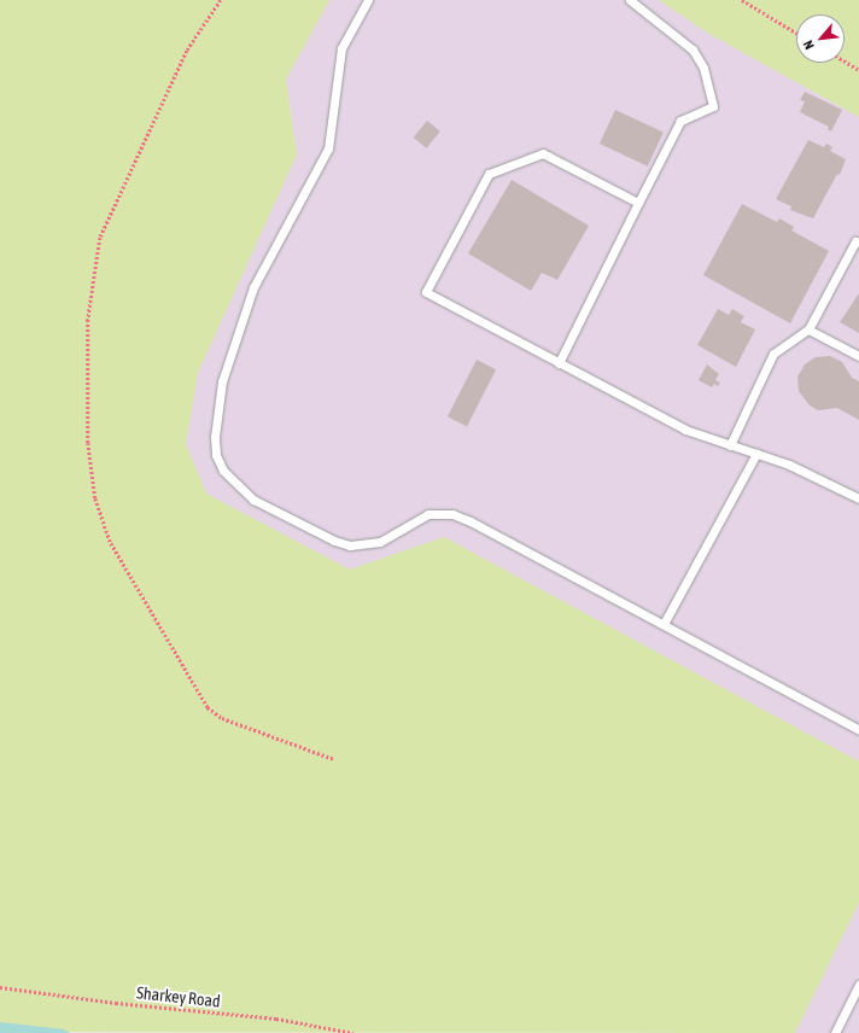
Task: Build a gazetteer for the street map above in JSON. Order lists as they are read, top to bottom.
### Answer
{
  "streets": {
    "path": ["Sharkey Road"]
  },
  "north": "bottom left"
}
